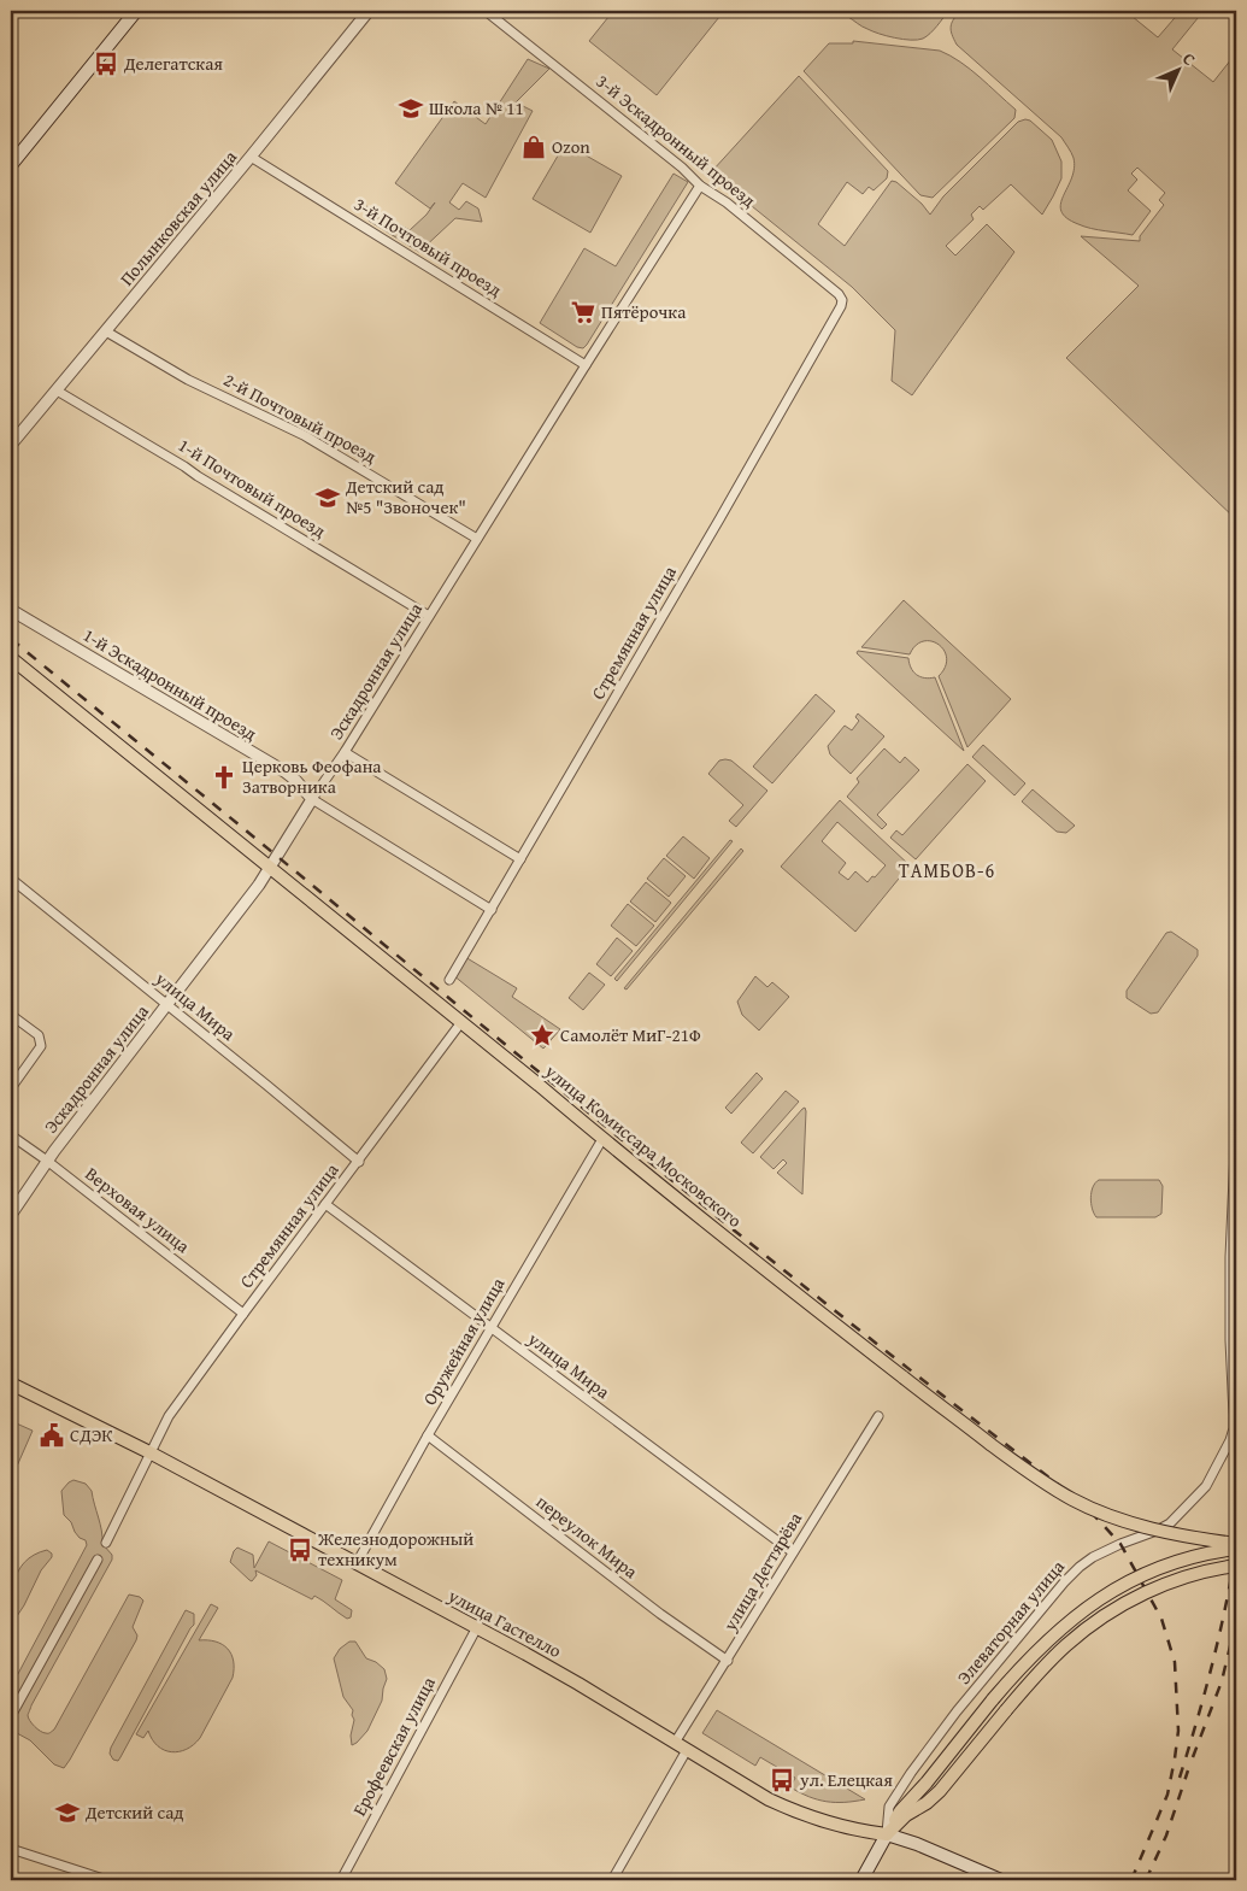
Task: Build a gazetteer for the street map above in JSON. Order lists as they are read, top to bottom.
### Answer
{
  "streets": {
    "main road": ["улица Комиссара Московского", "улица Гастелло"],
    "street": [
      "3-й Эскадронный проезд",
      "Полынковская улица",
      "3-й Почтовый проезд",
      "2-й Почтовый проезд",
      "1-й Почтовый проезд",
      "Стремянная улица",
      "Эскадронная улица",
      "1-й Эскадронный проезд",
      "улица Мира",
      "Верховая улица",
      "Оружейная улица",
      "переулок Мира",
      "улица Дегтярёва",
      "Элеваторная улица",
      "Ерофеевская улица"
    ]
  },
  "crossings": [
    ["3-й Эскадронный проезд", "Стремянная улица"],
    ["3-й Эскадронный проезд", "Эскадронная улица"],
    ["Полынковская улица", "3-й Почтовый проезд"],
    ["Полынковская улица", "2-й Почтовый проезд"],
    ["Полынковская улица", "1-й Почтовый проезд"],
    ["3-й Почтовый проезд", "Эскадронная улица"],
    ["2-й Почтовый проезд", "Эскадронная улица"],
    ["1-й Почтовый проезд", "Эскадронная улица"],
    ["Стремянная улица", "1-й Эскадронный проезд"],
    ["Стремянная улица", "улица Мира"],
    ["Стремянная улица", "улица Комиссара Московского"],
    ["Стремянная улица", "Верховая улица"],
    ["Стремянная улица", "улица Гастелло"],
    ["Эскадронная улица", "1-й Эскадронный проезд"],
    ["Эскадронная улица", "улица Мира"],
    ["Эскадронная улица", "улица Комиссара Московского"],
    ["Эскадронная улица", "Верховая улица"],
    ["улица Мира", "Оружейная улица"],
    ["улица Мира", "улица Дегтярёва"],
    ["улица Комиссара Московского", "Оружейная улица"],
    ["Оружейная улица", "переулок Мира"],
    ["Оружейная улица", "улица Гастелло"],
    ["переулок Мира", "улица Дегтярёва"],
    ["улица Дегтярёва", "улица Гастелло"],
    ["Элеваторная улица", "улица Гастелло"],
    ["улица Гастелло", "Ерофеевская улица"]
  ],
  "districts": ["ТАМБОВ-6"],
  "places": {
    "bus stop": ["Делегатская", "Железнодорожный техникум", "ул. Елецкая"],
    "school or university": ["Школа № 11", "Детский сад №5 \"Звоночек\"", "Детский сад"],
    "shop": ["Ozon"],
    "supermarket": ["Пятёрочка"],
    "church": ["Церковь Феофана Затворника"],
    "place": ["Самолёт МиГ-21Ф"],
    "public building": ["СДЭК"]
  },
  "north": "top right"
}
